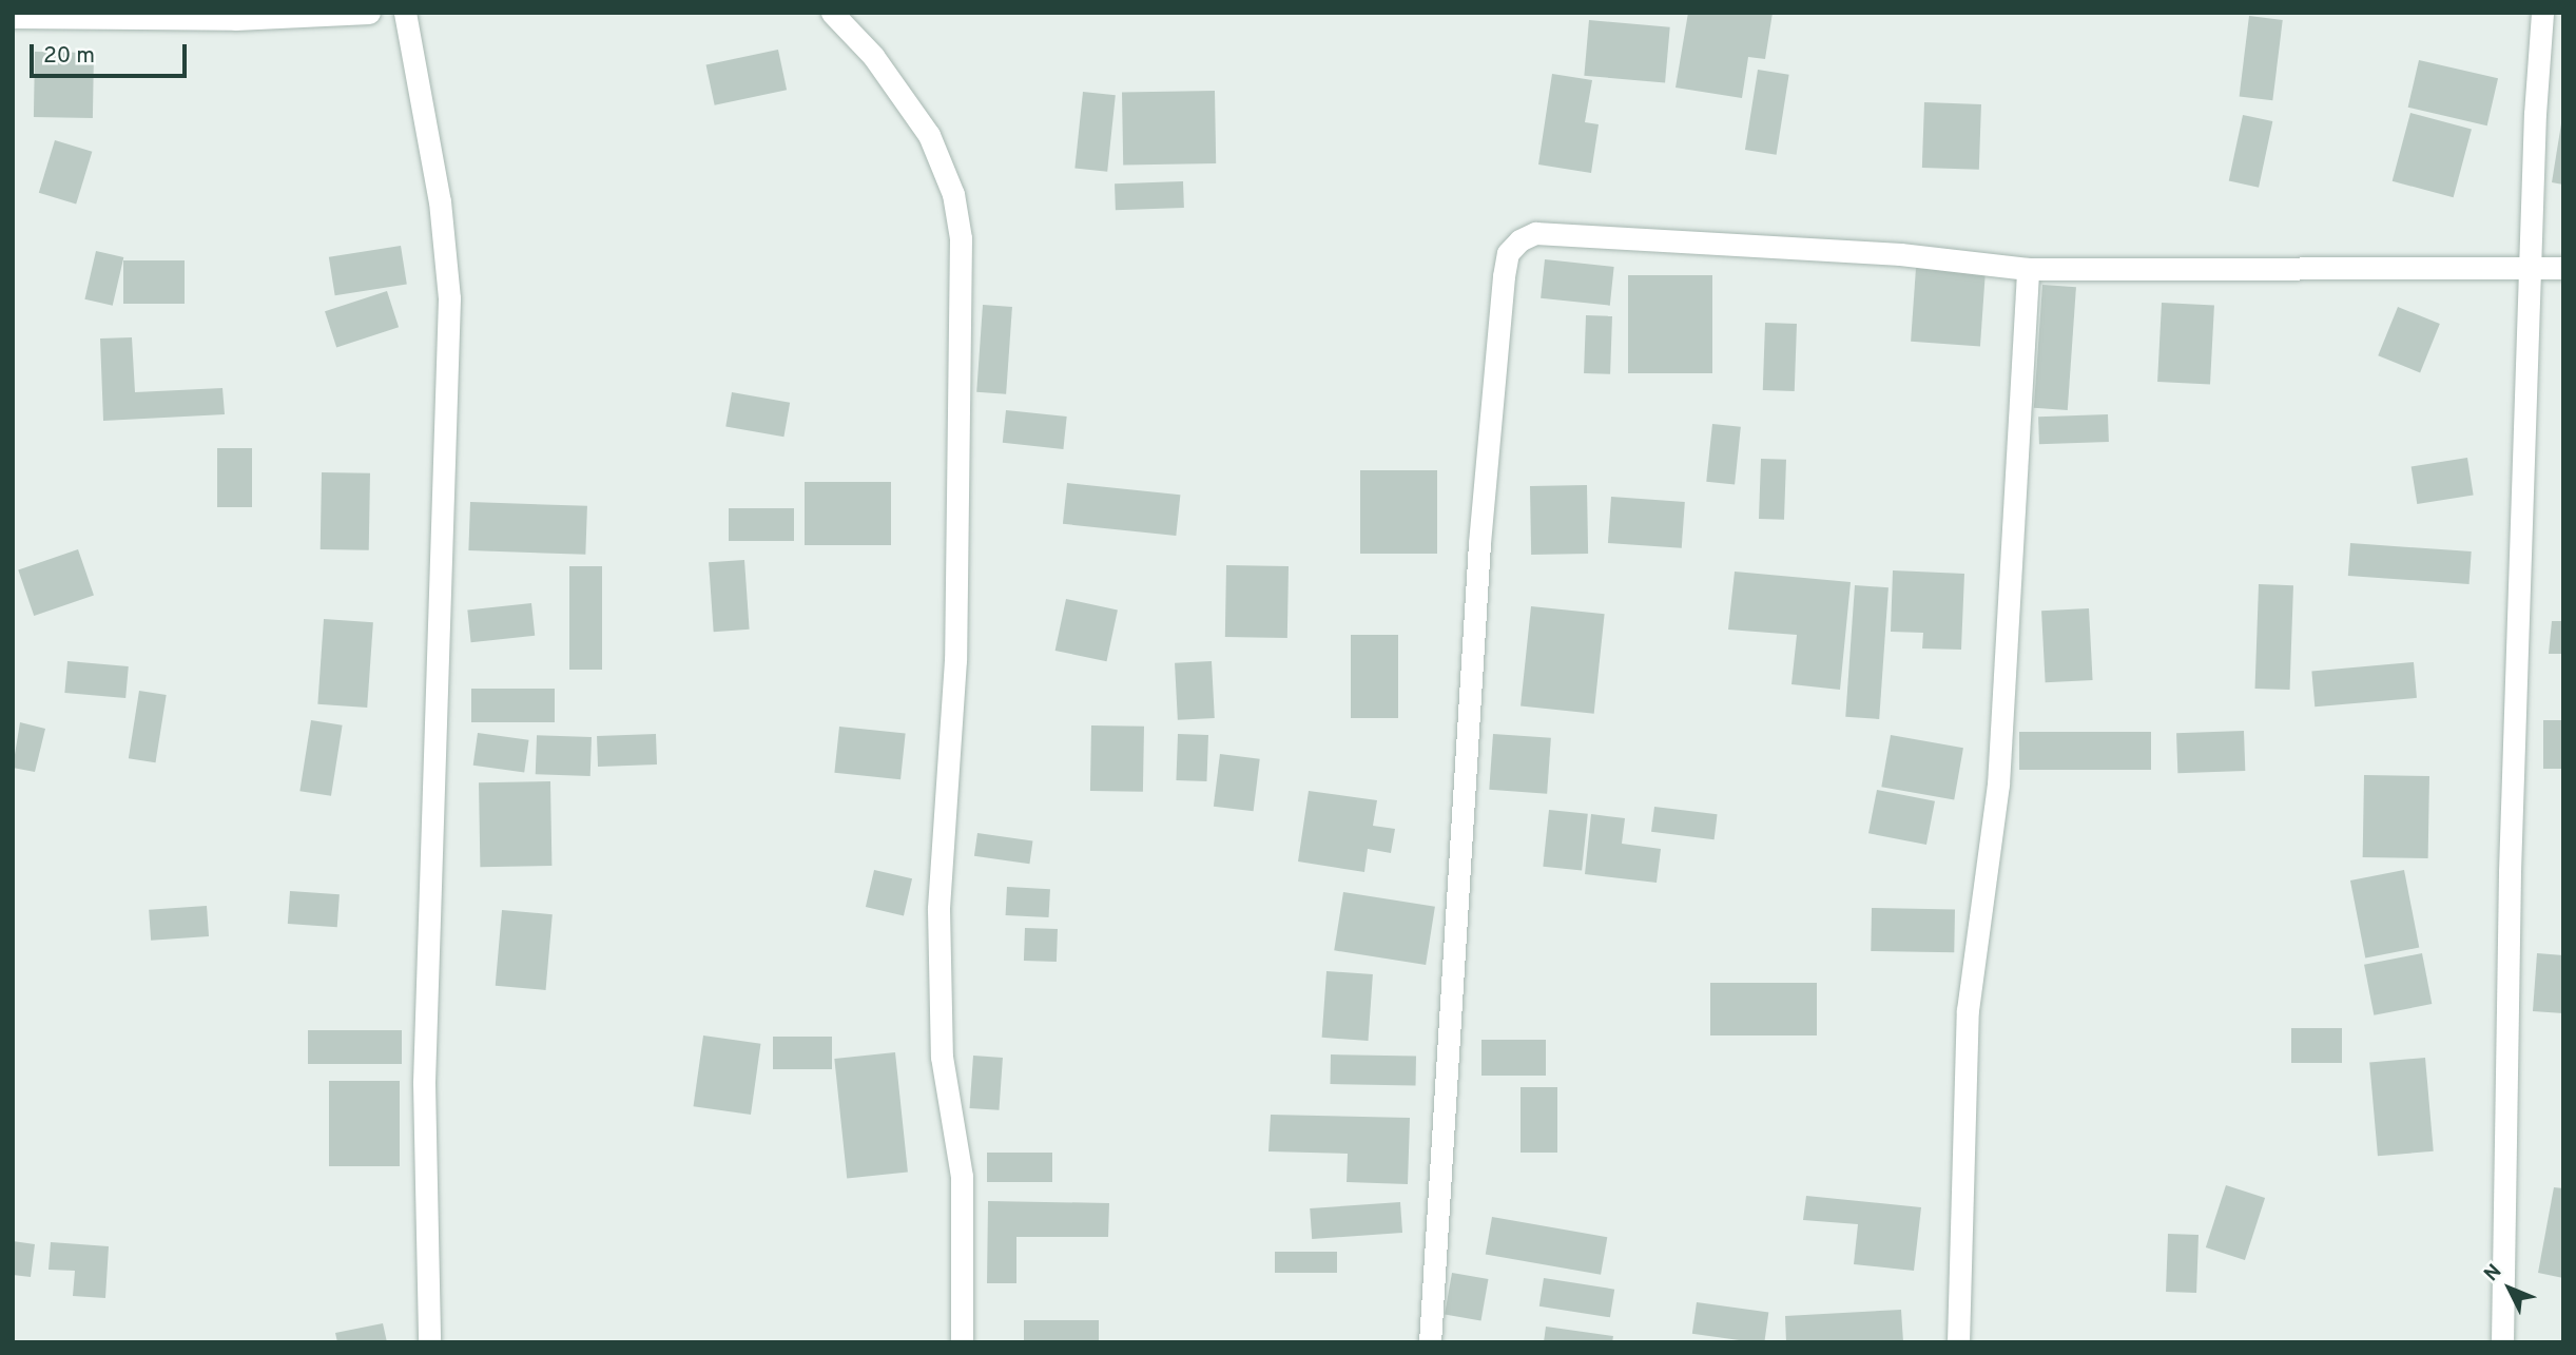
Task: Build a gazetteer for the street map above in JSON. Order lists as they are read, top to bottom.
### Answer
{
  "scale_bar": "20 m",
  "north": "top left"
}
